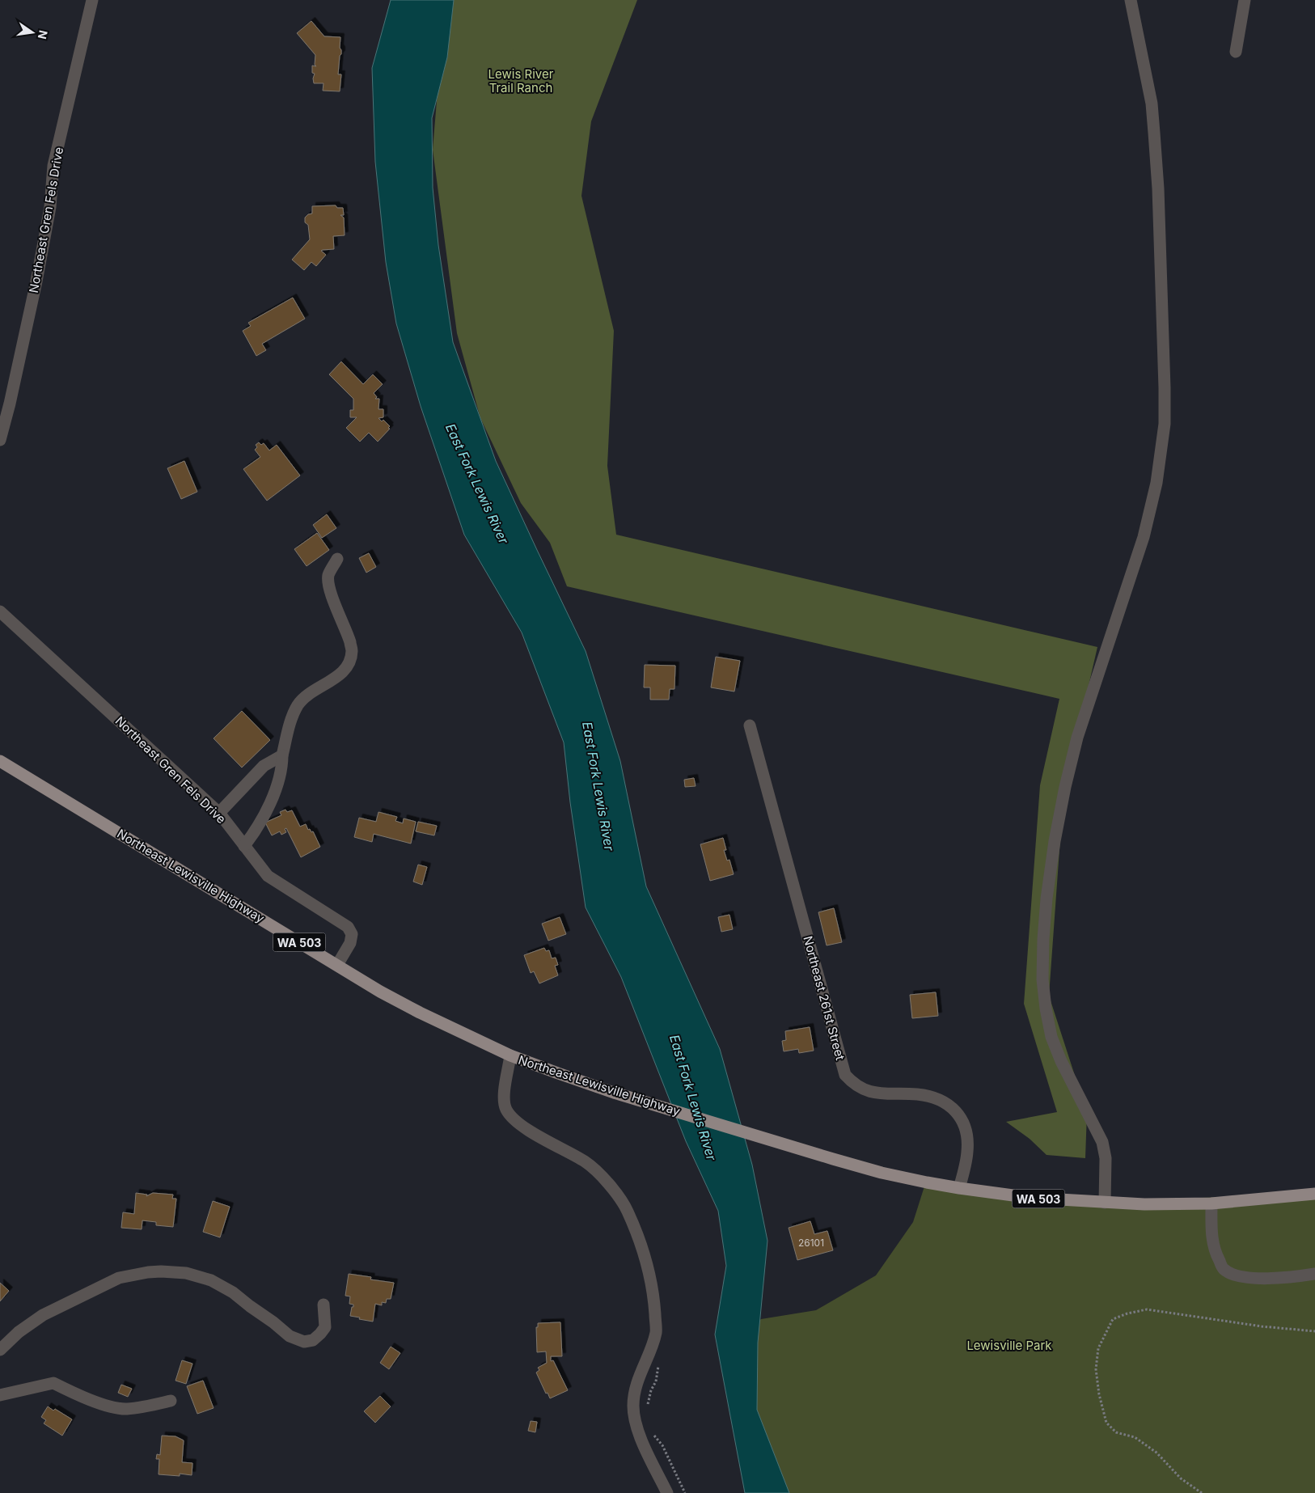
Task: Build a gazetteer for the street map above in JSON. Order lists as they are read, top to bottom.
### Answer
{
  "streets": {
    "main road": ["Northeast Lewisville Highway", "WA 503"],
    "street": ["Northeast Gren Fels Drive", "Northeast 261st Street"]
  },
  "crossings": [
    ["Northeast Gren Fels Drive", "Northeast Lewisville Highway"],
    ["Northeast Lewisville Highway", "Northeast 261st Street"]
  ],
  "water": ["East Fork Lewis River"],
  "parks": ["Lewis River Trail Ranch", "Lewisville Park"],
  "house_numbers": ["26101"],
  "north": "right"
}
